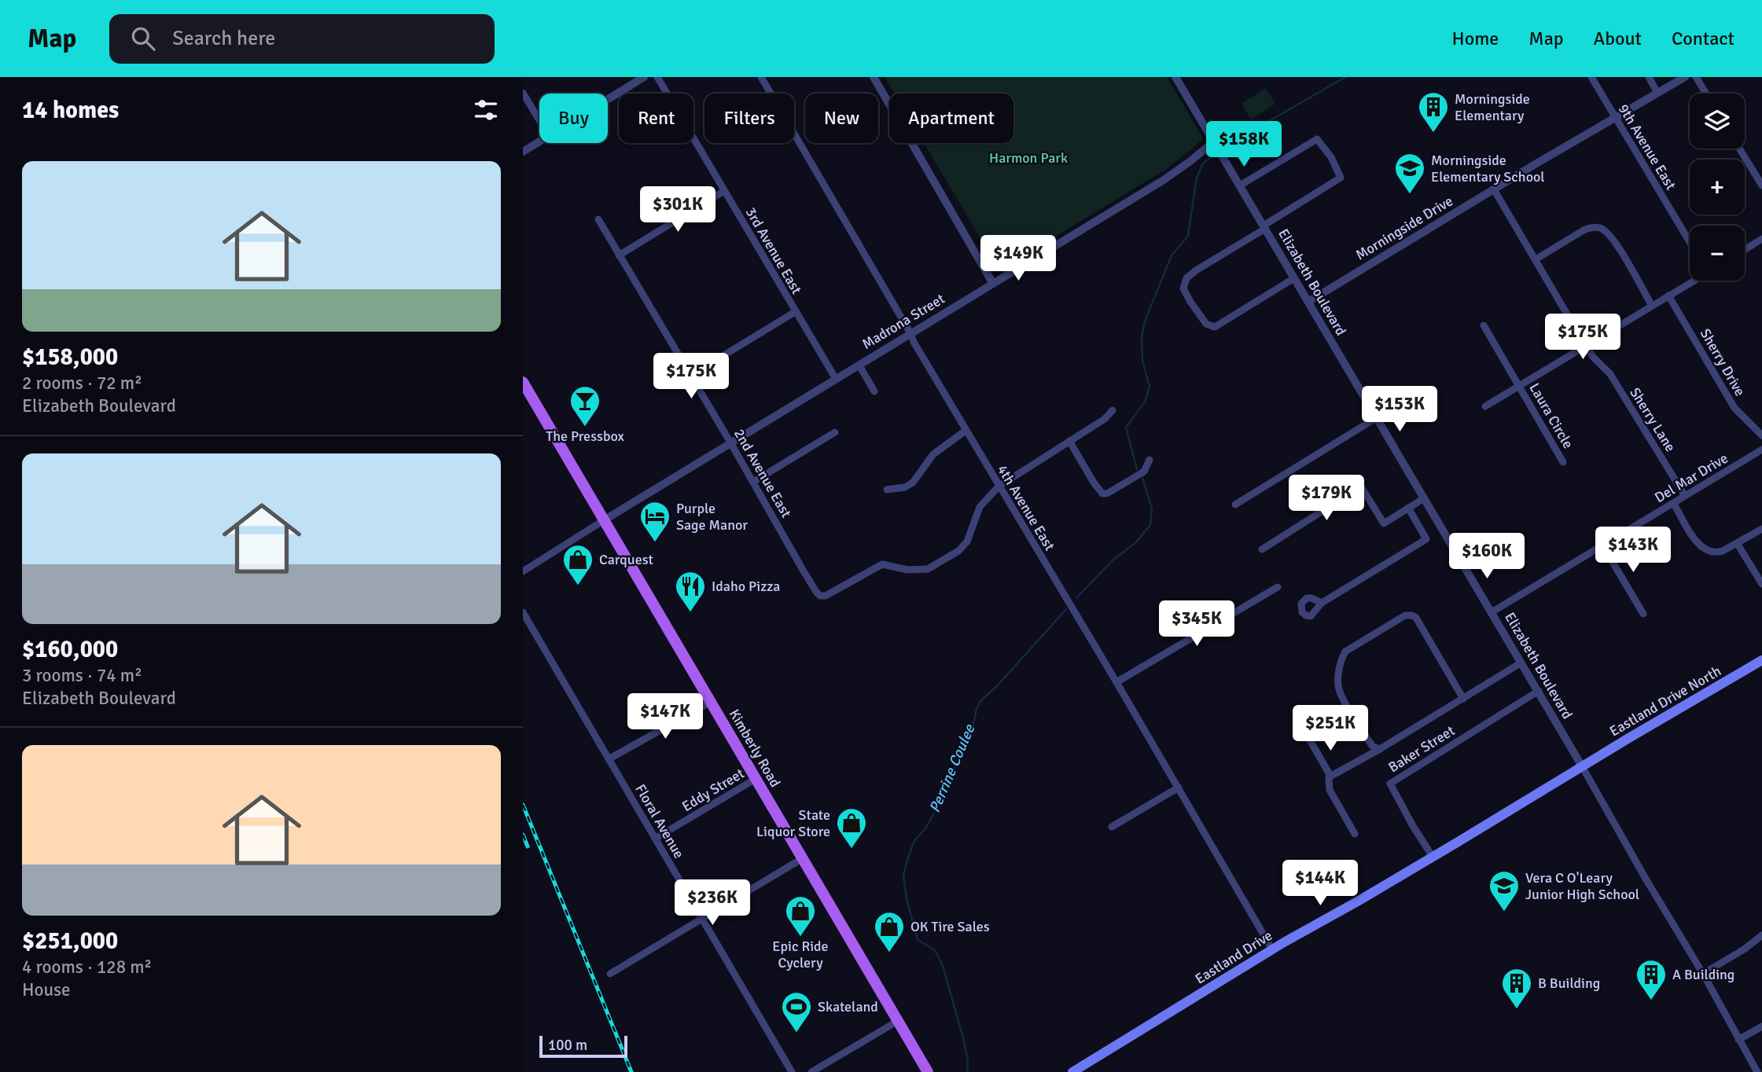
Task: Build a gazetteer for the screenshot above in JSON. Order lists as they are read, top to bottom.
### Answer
{
  "streets": {
    "main road": ["Eastland Drive North", "Kimberly Road", "Eastland Drive"],
    "street": [
      "9th Avenue East",
      "Morningside Drive",
      "3rd Avenue East",
      "Elizabeth Boulevard",
      "Madrona Street",
      "Sherry Drive",
      "Laura Circle",
      "Sherry Lane",
      "2nd Avenue East",
      "Del Mar Drive",
      "4th Avenue East",
      "Baker Street",
      "Eddy Street",
      "Floral Avenue"
    ]
  },
  "crossings": [
    ["9th Avenue East", "Morningside Drive"],
    ["Morningside Drive", "Elizabeth Boulevard"],
    ["Morningside Drive", "Sherry Lane"],
    ["3rd Avenue East", "Madrona Street"],
    ["Elizabeth Boulevard", "Madrona Street"],
    ["Elizabeth Boulevard", "Del Mar Drive"],
    ["Elizabeth Boulevard", "Eastland Drive North"],
    ["Elizabeth Boulevard", "Baker Street"],
    ["Elizabeth Boulevard", "Eastland Drive"],
    ["Madrona Street", "2nd Avenue East"],
    ["Madrona Street", "4th Avenue East"],
    ["Madrona Street", "Kimberly Road"],
    ["Sherry Lane", "Del Mar Drive"],
    ["2nd Avenue East", "4th Avenue East"],
    ["4th Avenue East", "Eastland Drive"],
    ["Eastland Drive North", "Eastland Drive"],
    ["Kimberly Road", "Eddy Street"],
    ["Baker Street", "Eastland Drive"],
    ["Eddy Street", "Floral Avenue"]
  ],
  "water": ["Perrine Coulee"],
  "parks": ["Harmon Park"],
  "places": {
    "building": ["Morningside Elementary", "A Building", "B Building"],
    "school or university": ["Morningside Elementary School", "Vera C O'Leary Junior High School"],
    "bar": ["The Pressbox"],
    "hotel": ["Purple Sage Manor"],
    "shop": [
      "Carquest",
      "State Liquor Store",
      "Epic Ride Cyclery",
      "OK Tire Sales"
    ],
    "restaurant": ["Idaho Pizza"],
    "sports": ["Skateland"]
  },
  "scale_bar": "100 m",
  "page": {
    "header": "Map",
    "search": "Search here",
    "nav": [
      "Home",
      "Map",
      "About",
      "Contact"
    ],
    "heading": "14 homes",
    "map_buttons": ["+", "−"],
    "chip": [
      "Buy",
      "Rent",
      "Filters",
      "New",
      "Apartment"
    ],
    "price": [
      "$158K",
      "$301K",
      "$149K",
      "$175K",
      "$175K",
      "$153K",
      "$179K",
      "$143K",
      "$160K",
      "$345K",
      "$147K",
      "$251K",
      "$144K",
      "$236K"
    ],
    "list": [
      {
        "name": "$158,000",
        "note": "2 rooms · 72 m² · Elizabeth Boulevard"
      },
      {
        "name": "$160,000",
        "note": "3 rooms · 74 m² · Elizabeth Boulevard"
      },
      {
        "name": "$251,000",
        "note": "4 rooms · 128 m² · House"
      }
    ],
    "scale": "100 m"
  }
}
